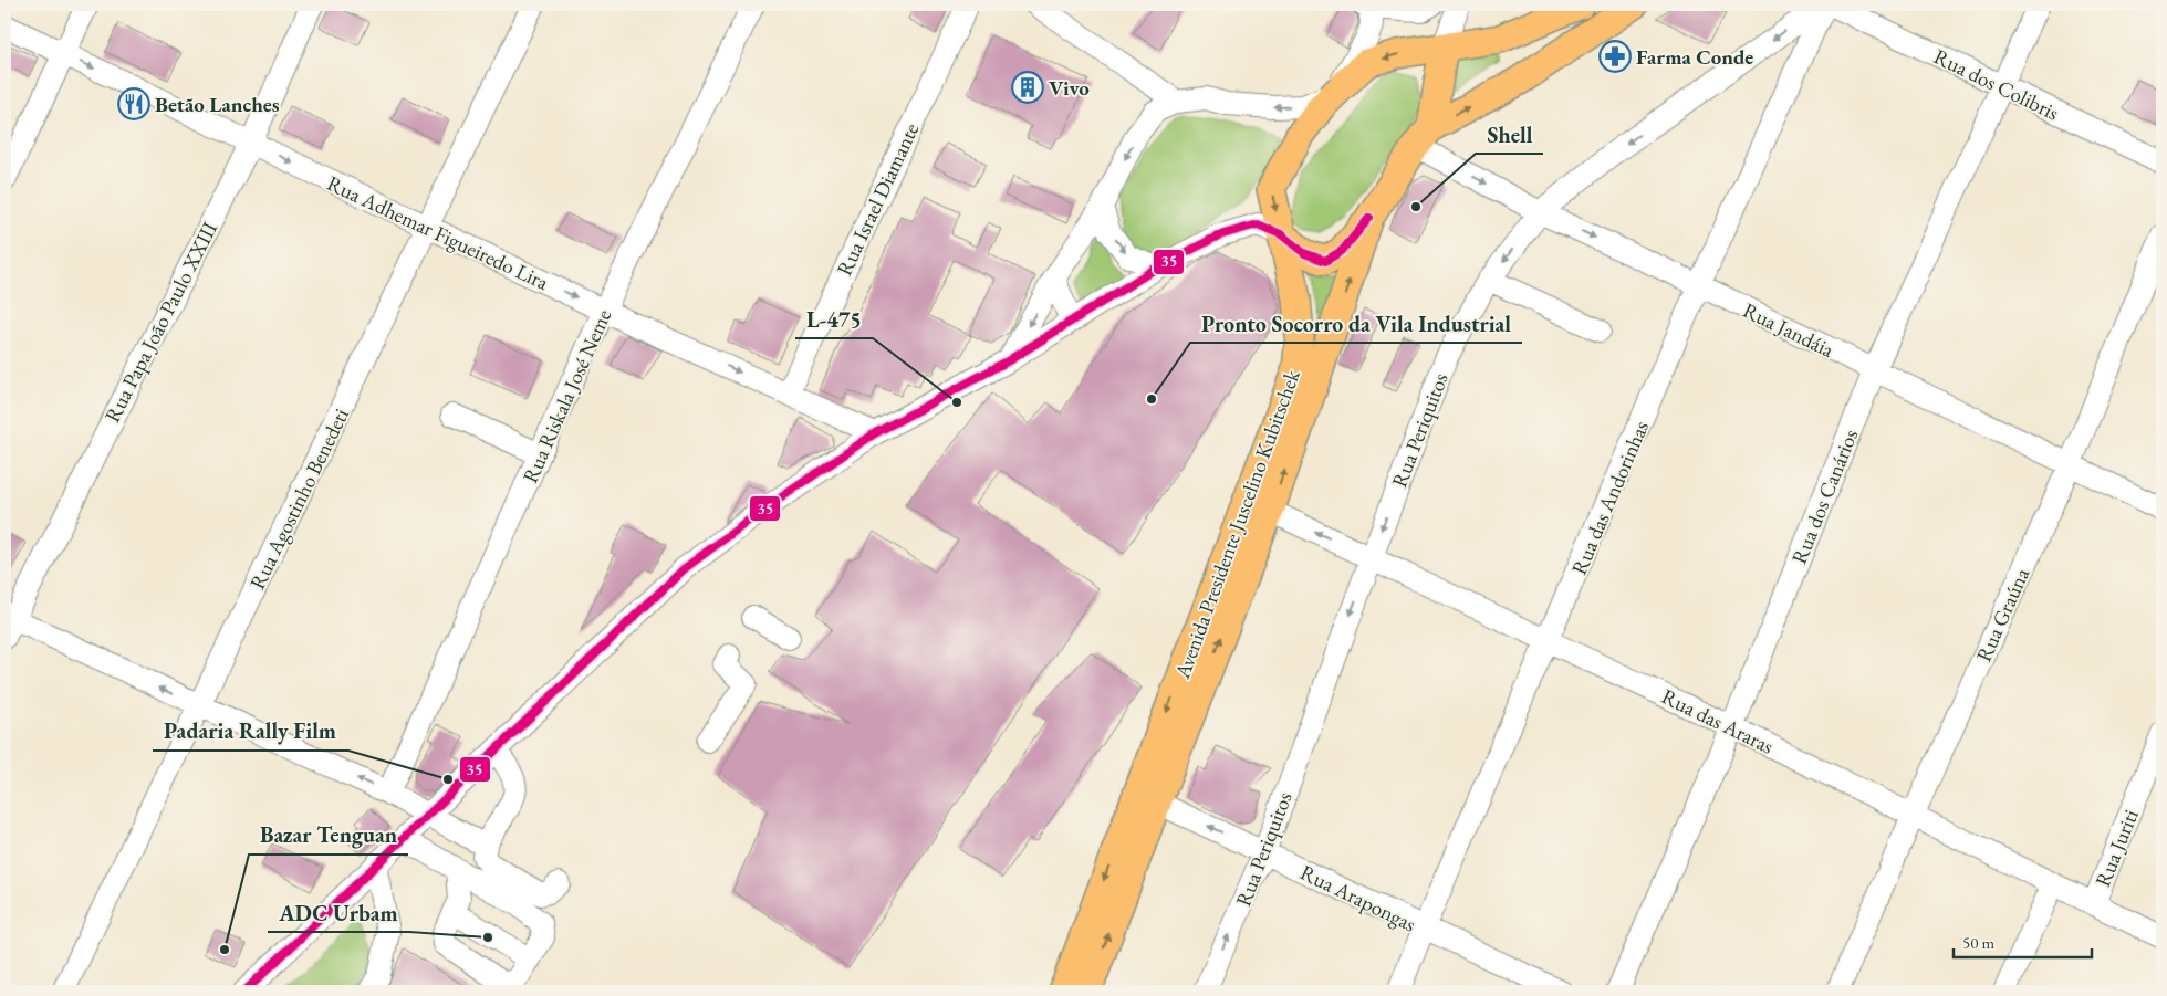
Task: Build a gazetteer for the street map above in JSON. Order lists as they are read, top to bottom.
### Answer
{
  "streets": {
    "main road": ["Avenida Presidente Juscelino Kubitschek"],
    "street": [
      "Rua dos Colibris",
      "Rua Israel Diamante",
      "Rua Adhemar Figueiredo Lira",
      "Rua Papa João Paulo XXIII",
      "Rua Jandáia",
      "Rua Riskala José Neme",
      "Rua Periquitos",
      "Rua dos Canários",
      "Rua das Andorinhas",
      "Rua Agostinho Benedeti",
      "Rua Graúna",
      "Rua das Araras",
      "Rua Juriti",
      "Rua Arapongas"
    ]
  },
  "crossings": [
    ["Rua dos Colibris", "Rua dos Canários"],
    ["Rua Israel Diamante", "Rua Adhemar Figueiredo Lira"],
    ["Rua Adhemar Figueiredo Lira", "Rua Papa João Paulo XXIII"],
    ["Rua Adhemar Figueiredo Lira", "Rua Riskala José Neme"],
    ["Rua Adhemar Figueiredo Lira", "Rua Agostinho Benedeti"],
    ["Rua Jandáia", "Rua Periquitos"],
    ["Rua Jandáia", "Rua dos Canários"],
    ["Rua Jandáia", "Rua das Andorinhas"],
    ["Rua Jandáia", "Avenida Presidente Juscelino Kubitschek"],
    ["Rua Jandáia", "Rua Graúna"],
    ["Rua Periquitos", "Rua das Andorinhas"],
    ["Rua Periquitos", "Rua das Araras"],
    ["Rua Periquitos", "Rua Arapongas"],
    ["Rua dos Canários", "Rua das Araras"],
    ["Rua das Andorinhas", "Rua das Araras"],
    ["Rua das Andorinhas", "Rua Arapongas"],
    ["Avenida Presidente Juscelino Kubitschek", "Rua das Araras"],
    ["Avenida Presidente Juscelino Kubitschek", "Rua Arapongas"],
    ["Rua Graúna", "Rua das Araras"],
    ["Rua das Araras", "Rua Juriti"]
  ],
  "one_way": ["Rua Adhemar Figueiredo Lira"],
  "places": {
    "pharmacy": ["Farma Conde"],
    "building": ["Vivo"],
    "restaurant": ["Betão Lanches"],
    "other": [
      "Shell",
      "Pronto Socorro da Vila Industrial",
      "L-475",
      "Padaria Rally Film",
      "ADC Urbam",
      "Bazar Tenguan"
    ]
  },
  "lines": ["transit line 35"],
  "scale_bar": "50 m"
}
